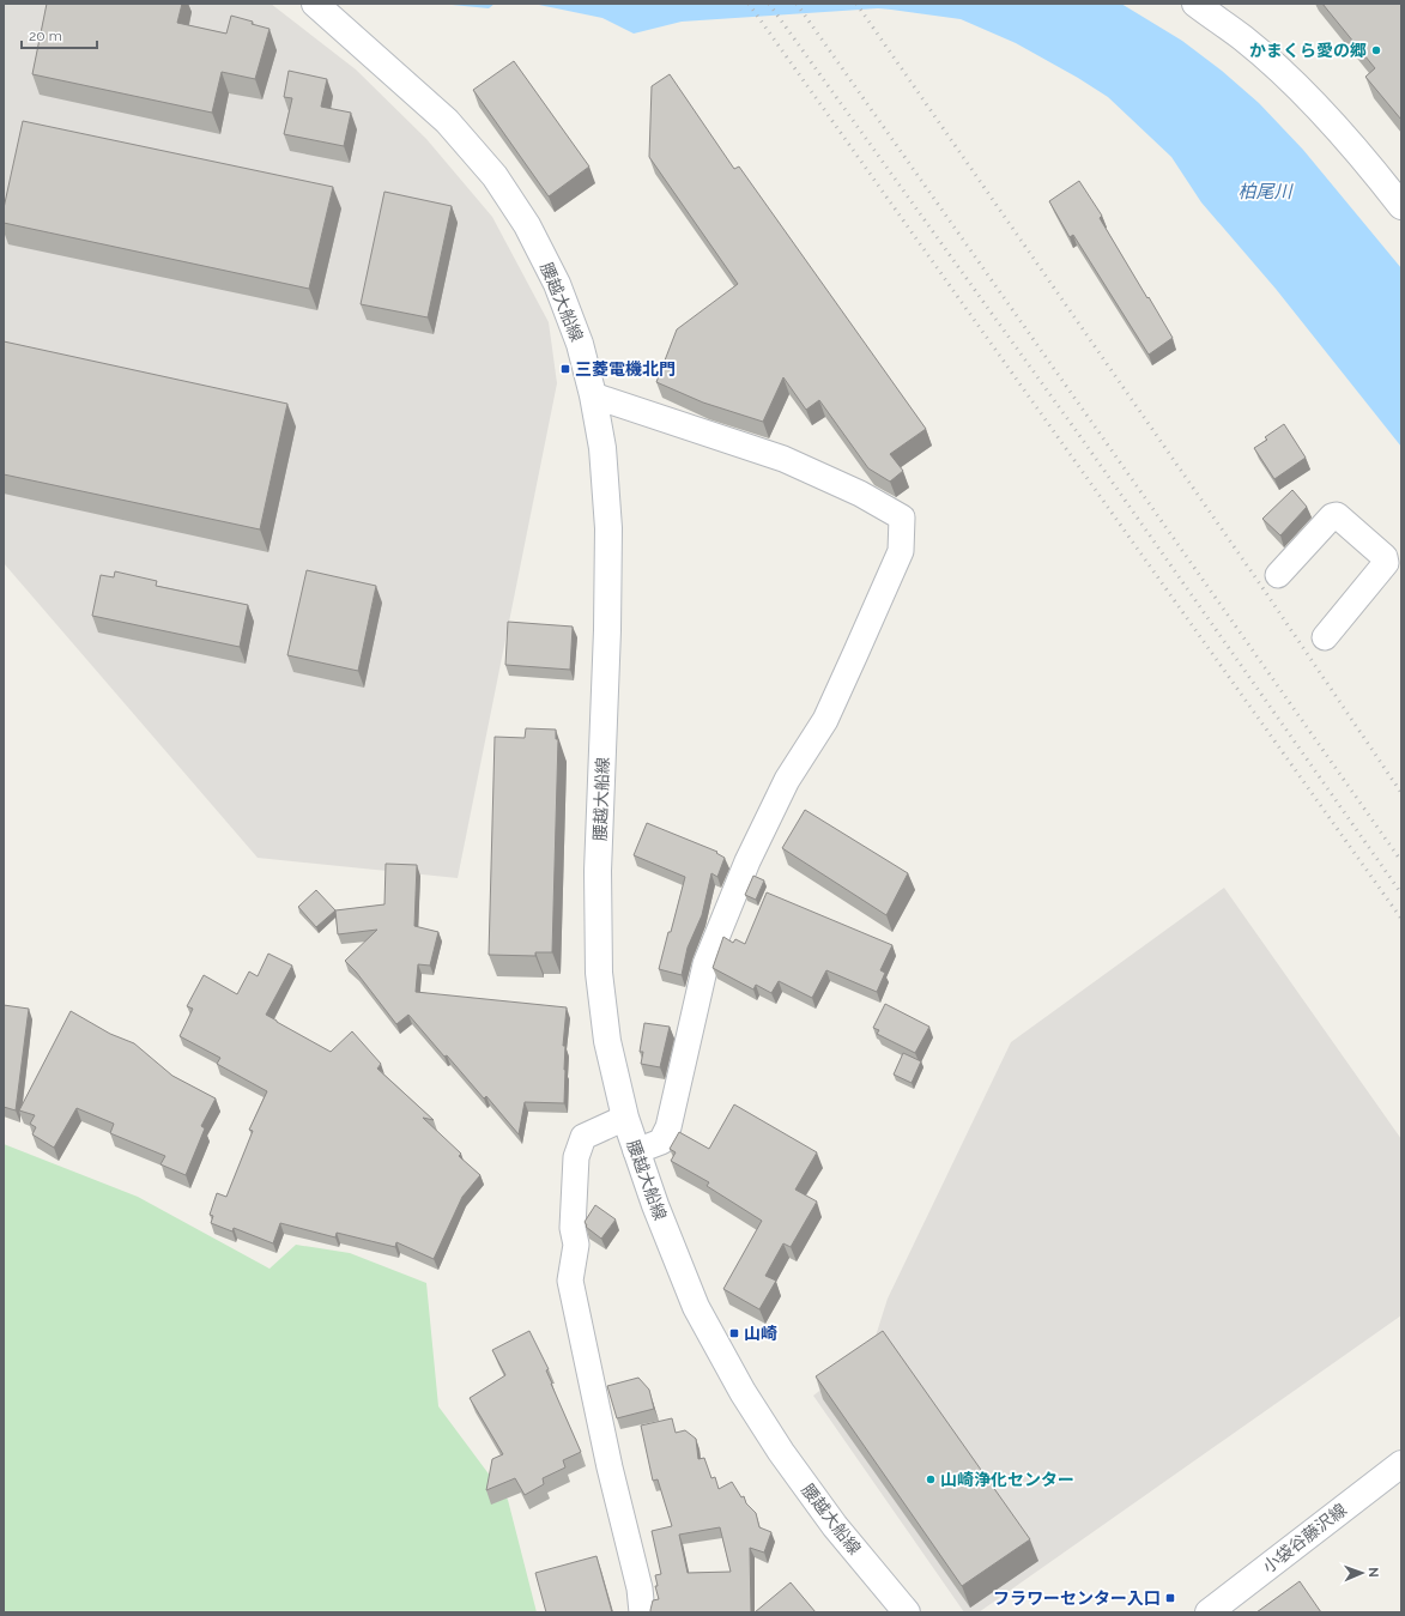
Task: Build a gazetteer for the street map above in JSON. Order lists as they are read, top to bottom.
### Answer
{
  "streets": {
    "main road": ["腰越大船線", "小袋谷藤沢線"]
  },
  "water": ["柏尾川"],
  "places": {
    "other": ["かまくら愛の郷", "山崎浄化センター"],
    "transit": ["三菱電機北門", "山崎", "フラワーセンター入口"]
  },
  "scale_bar": "20 m",
  "north": "right"
}
